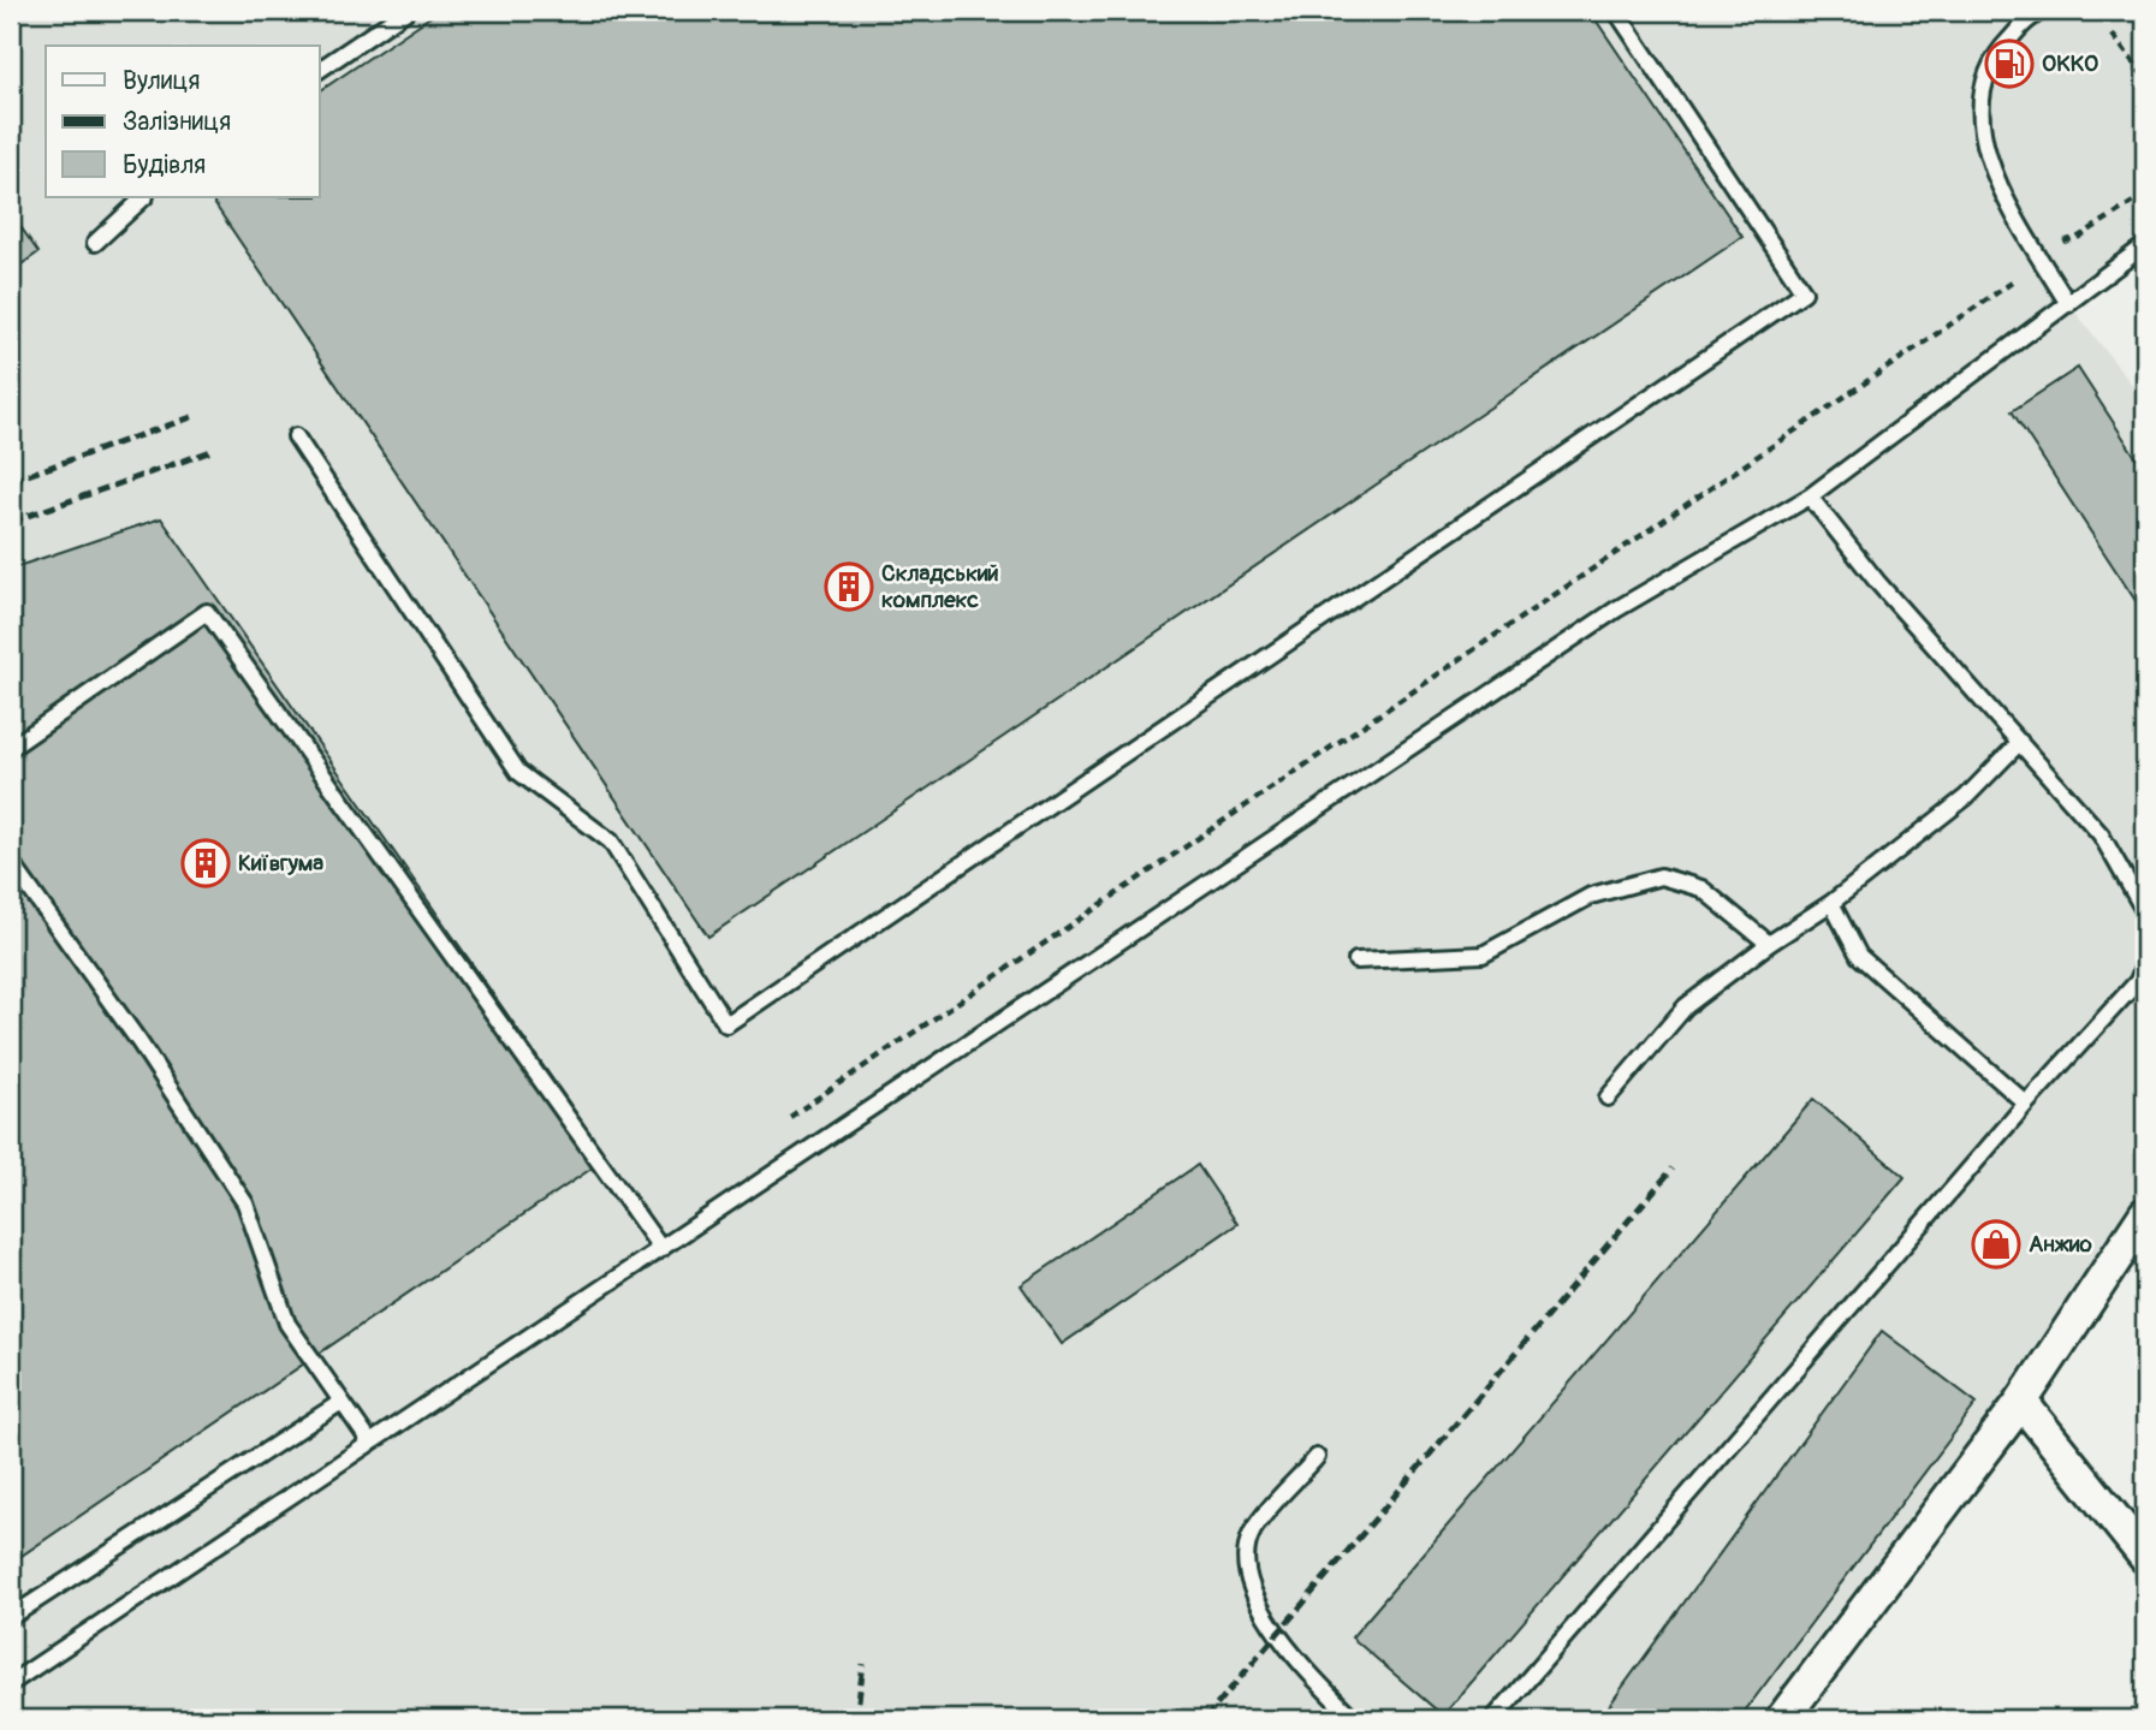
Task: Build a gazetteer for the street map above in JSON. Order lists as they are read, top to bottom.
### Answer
{
  "places": {
    "fuel station": ["OKKO"],
    "building": ["Складський комплекс", "Київгума"],
    "shop": ["Анжио"]
  },
  "legend": ["Вулиця", "Залізниця", "Будівля"]
}
